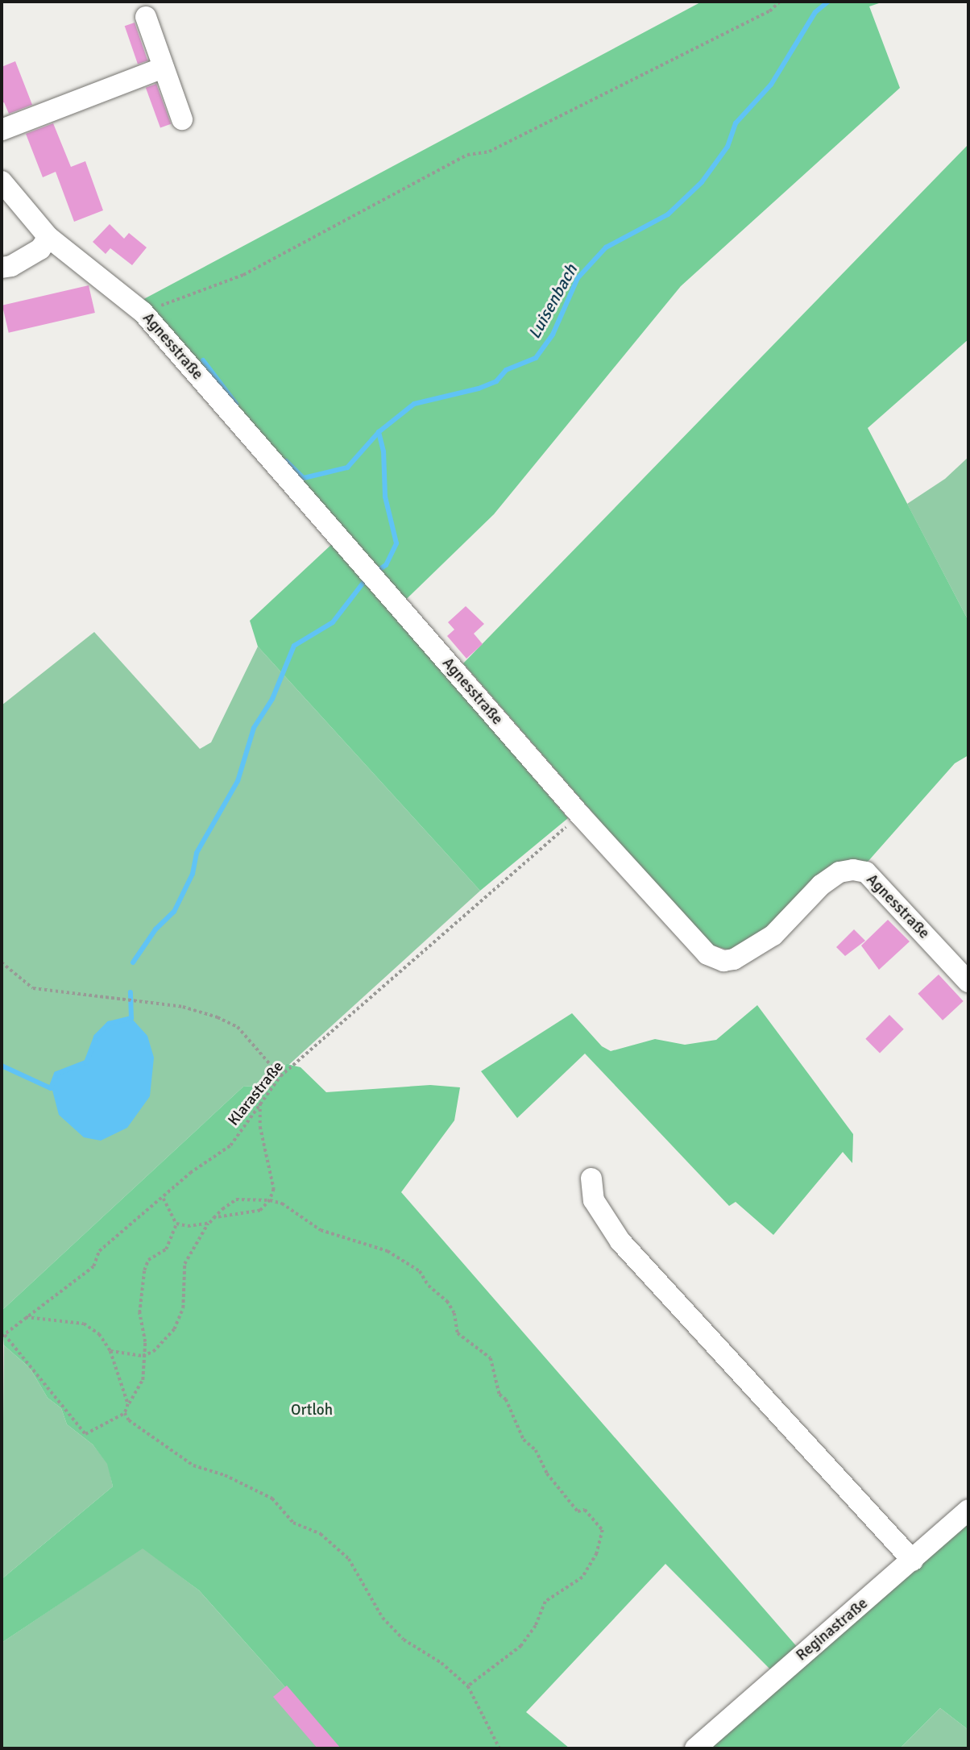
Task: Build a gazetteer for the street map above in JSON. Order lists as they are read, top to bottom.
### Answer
{
  "streets": {
    "street": ["Agnesstraße", "Reginastraße"],
    "path": ["Klarastraße"]
  },
  "crossings": [
    ["Agnesstraße", "Klarastraße"]
  ],
  "water": ["Luisenbach"],
  "parks": ["Ortloh"]
}
